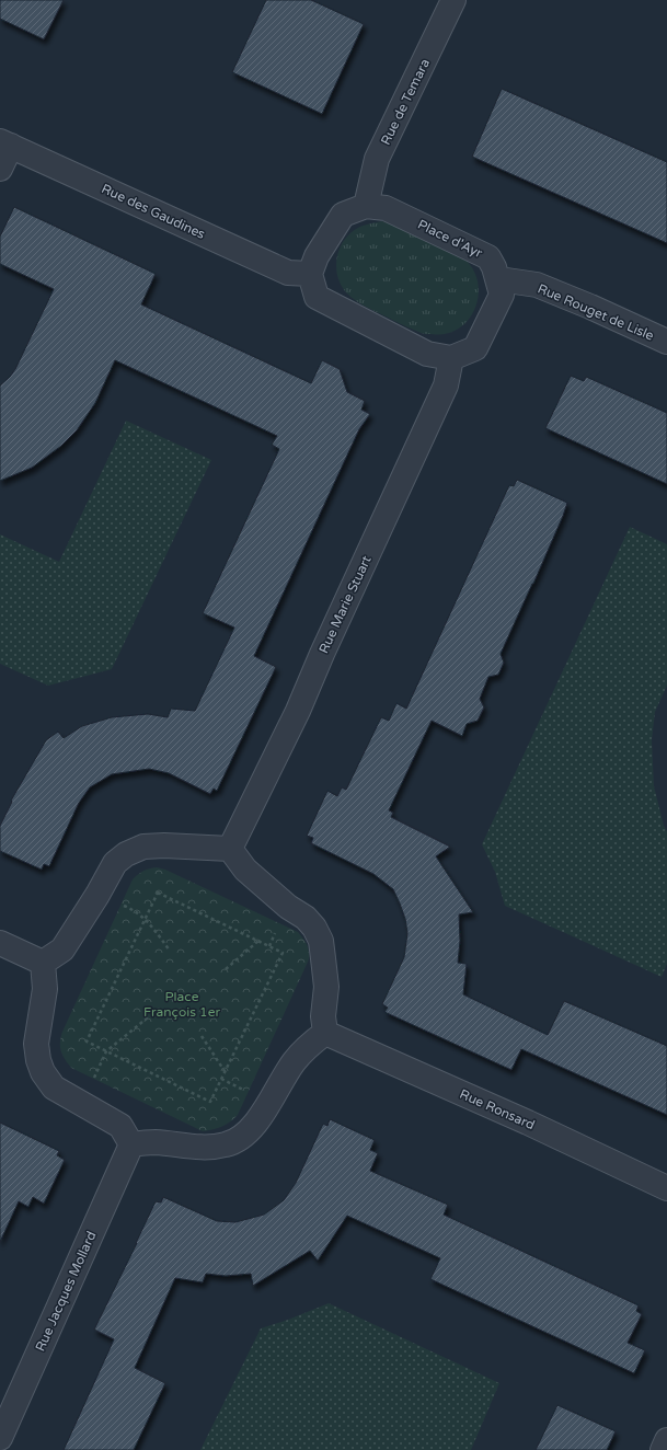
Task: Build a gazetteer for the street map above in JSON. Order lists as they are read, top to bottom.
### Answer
{
  "streets": {
    "street": [
      "Rue de Temara",
      "Rue des Gaudines",
      "Place d'Ayr",
      "Rue Rouget de Lisle",
      "Rue Marie Stuart",
      "Rue Ronsard",
      "Rue Jacques Mollard"
    ]
  },
  "crossings": [
    ["Rue de Temara", "Place d'Ayr"],
    ["Rue des Gaudines", "Place d'Ayr"],
    ["Place d'Ayr", "Rue Rouget de Lisle"],
    ["Place d'Ayr", "Rue Marie Stuart"]
  ],
  "parks": ["Place François 1er"]
}
